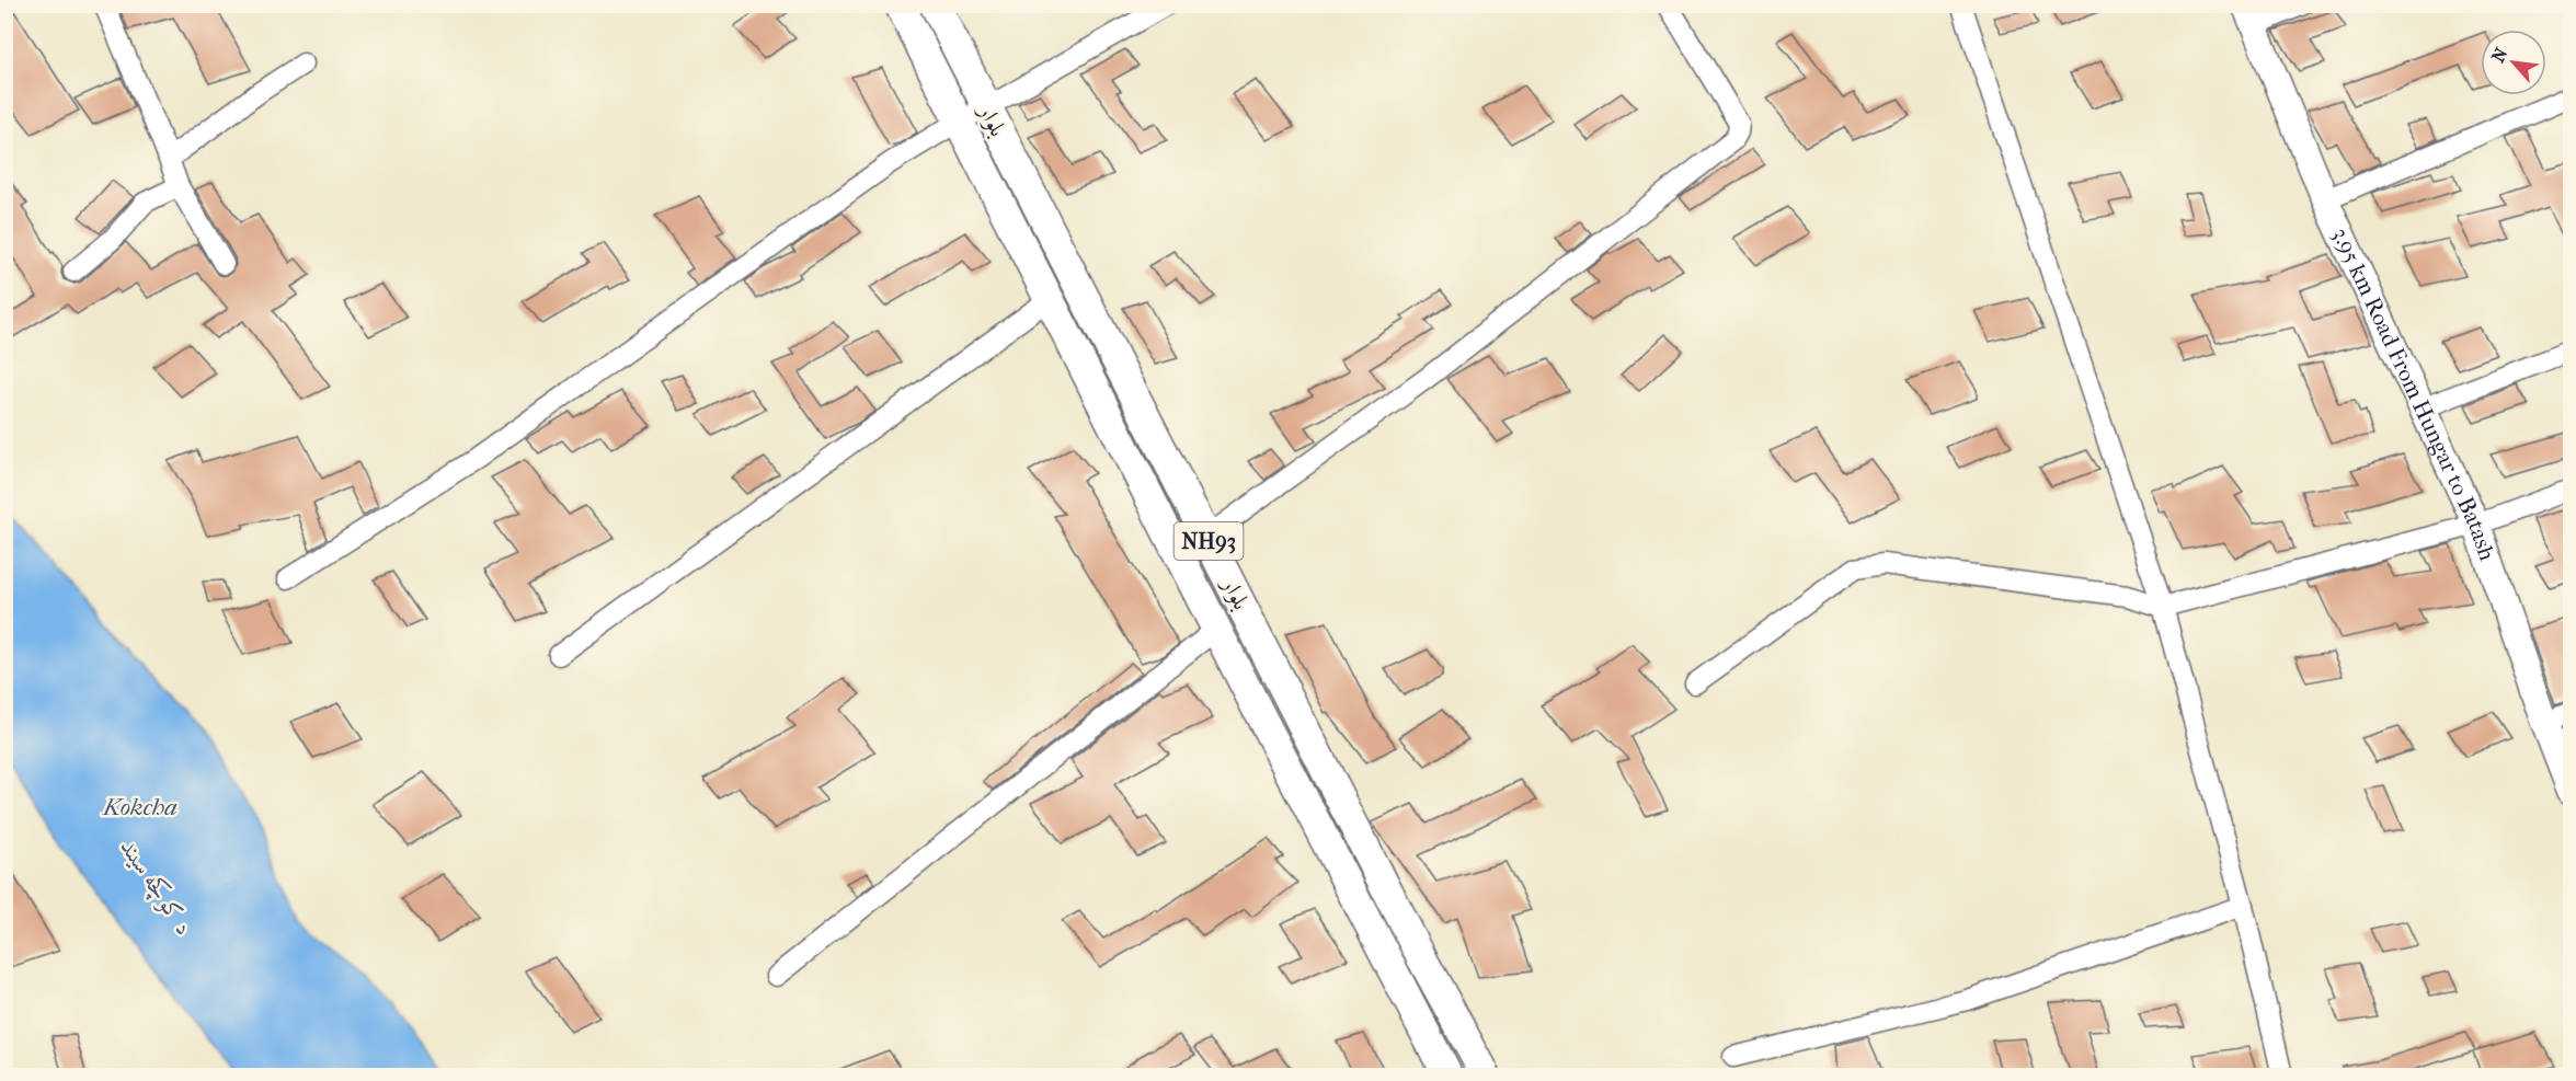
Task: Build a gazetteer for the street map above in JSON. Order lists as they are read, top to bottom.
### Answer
{
  "streets": {
    "main road": ["بلوار", "NH93"],
    "street": ["3.95 km Road From Hungar to Batash"]
  },
  "water": ["Kokcha", "د کوکچه سیند"],
  "north": "top left"
}
